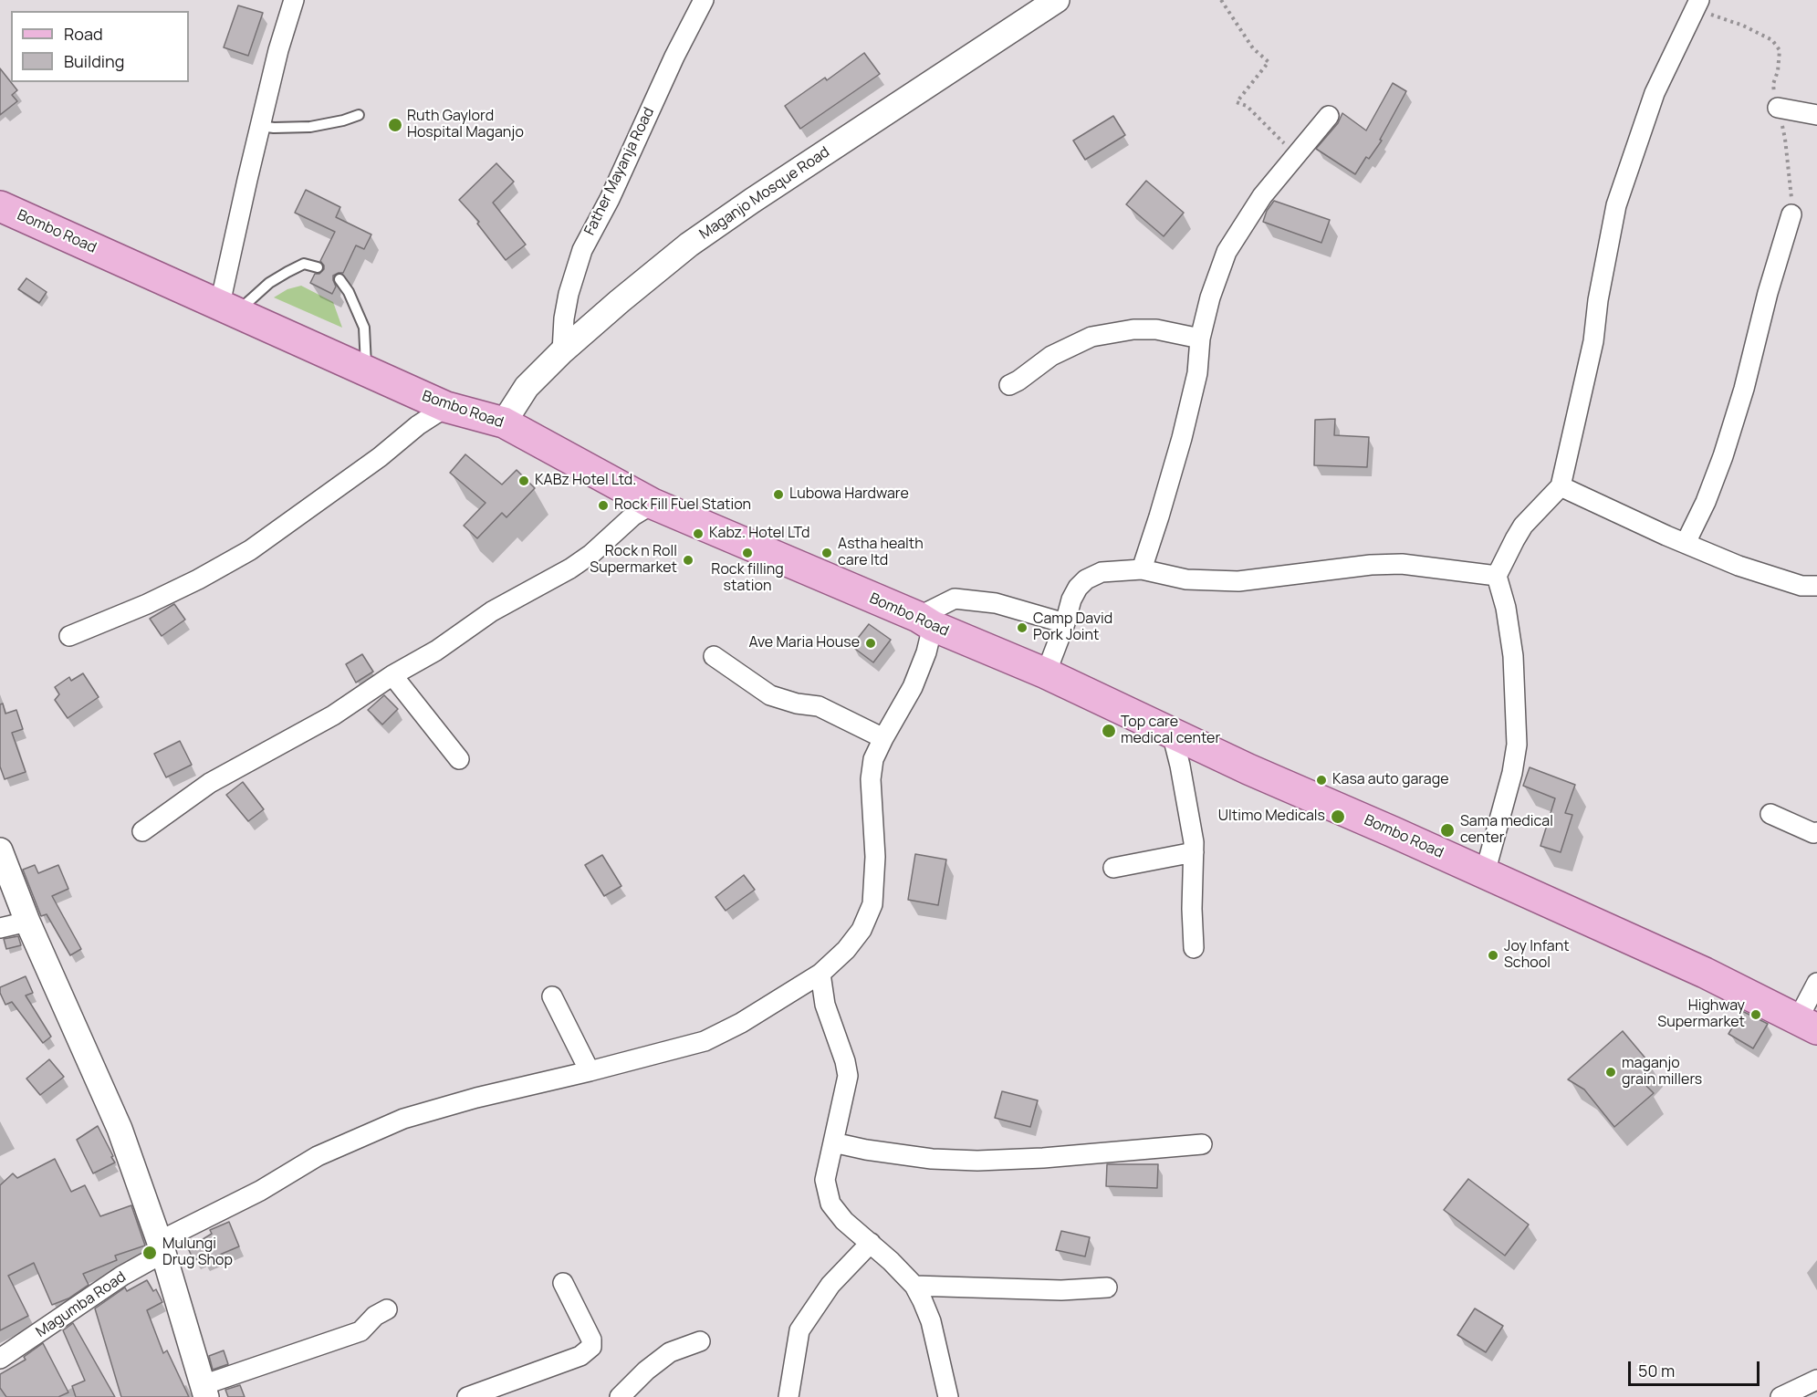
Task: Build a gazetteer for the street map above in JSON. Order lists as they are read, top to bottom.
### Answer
{
  "streets": {
    "main road": ["Bombo Road"],
    "street": ["Father Mayanja Road", "Maganjo Mosque Road", "Magumba Road"]
  },
  "crossings": [
    ["Father Mayanja Road", "Maganjo Mosque Road"],
    ["Maganjo Mosque Road", "Bombo Road"],
    ["Bombo Road", "Magumba Road"]
  ],
  "places": [
    "Ruth Gaylord Hospital Maganjo",
    "KABz Hotel Ltd.",
    "Lubowa Hardware",
    "Rock Fill Fuel Station",
    "Kabz. Hotel LTd",
    "Rock filling station",
    "Astha health care ltd",
    "Rock n Roll Supermarket",
    "Camp David Pork Joint",
    "Ave Maria House",
    "Top care medical center",
    "Kasa auto garage",
    "Ultimo Medicals",
    "Sama medical center",
    "Joy Infant School",
    "Highway Supermarket",
    "maganjo grain millers",
    "Mulungi Drug Shop"
  ],
  "legend": ["Road", "Building"],
  "scale_bar": "50 m"
}
